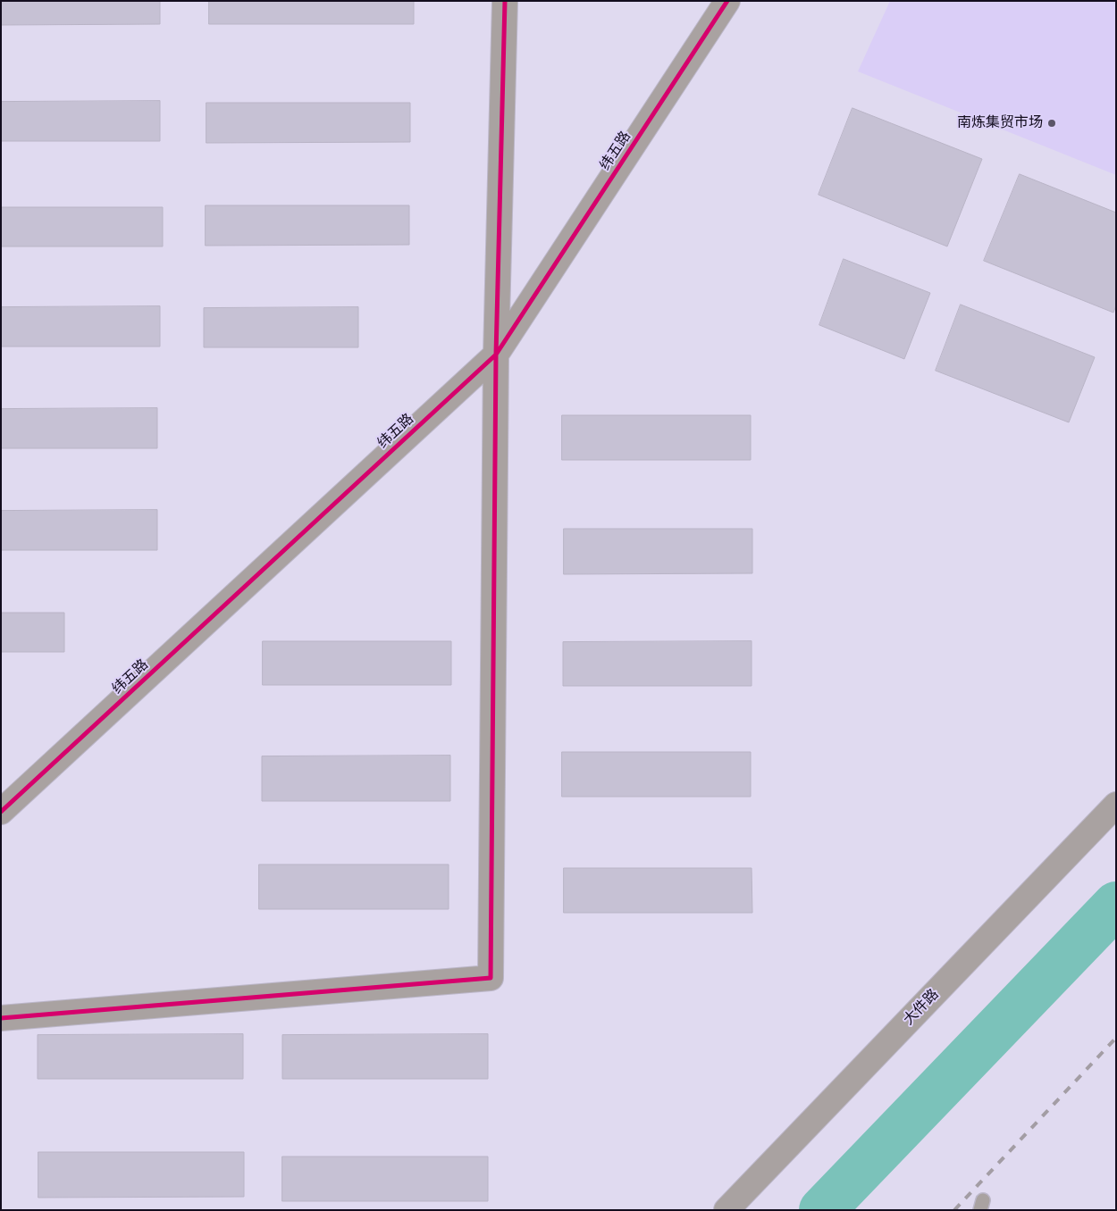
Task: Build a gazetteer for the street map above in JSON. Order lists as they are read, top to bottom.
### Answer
{
  "streets": {
    "street": ["纬五路", "大件路"]
  },
  "places": ["南炼集贸市场"]
}
